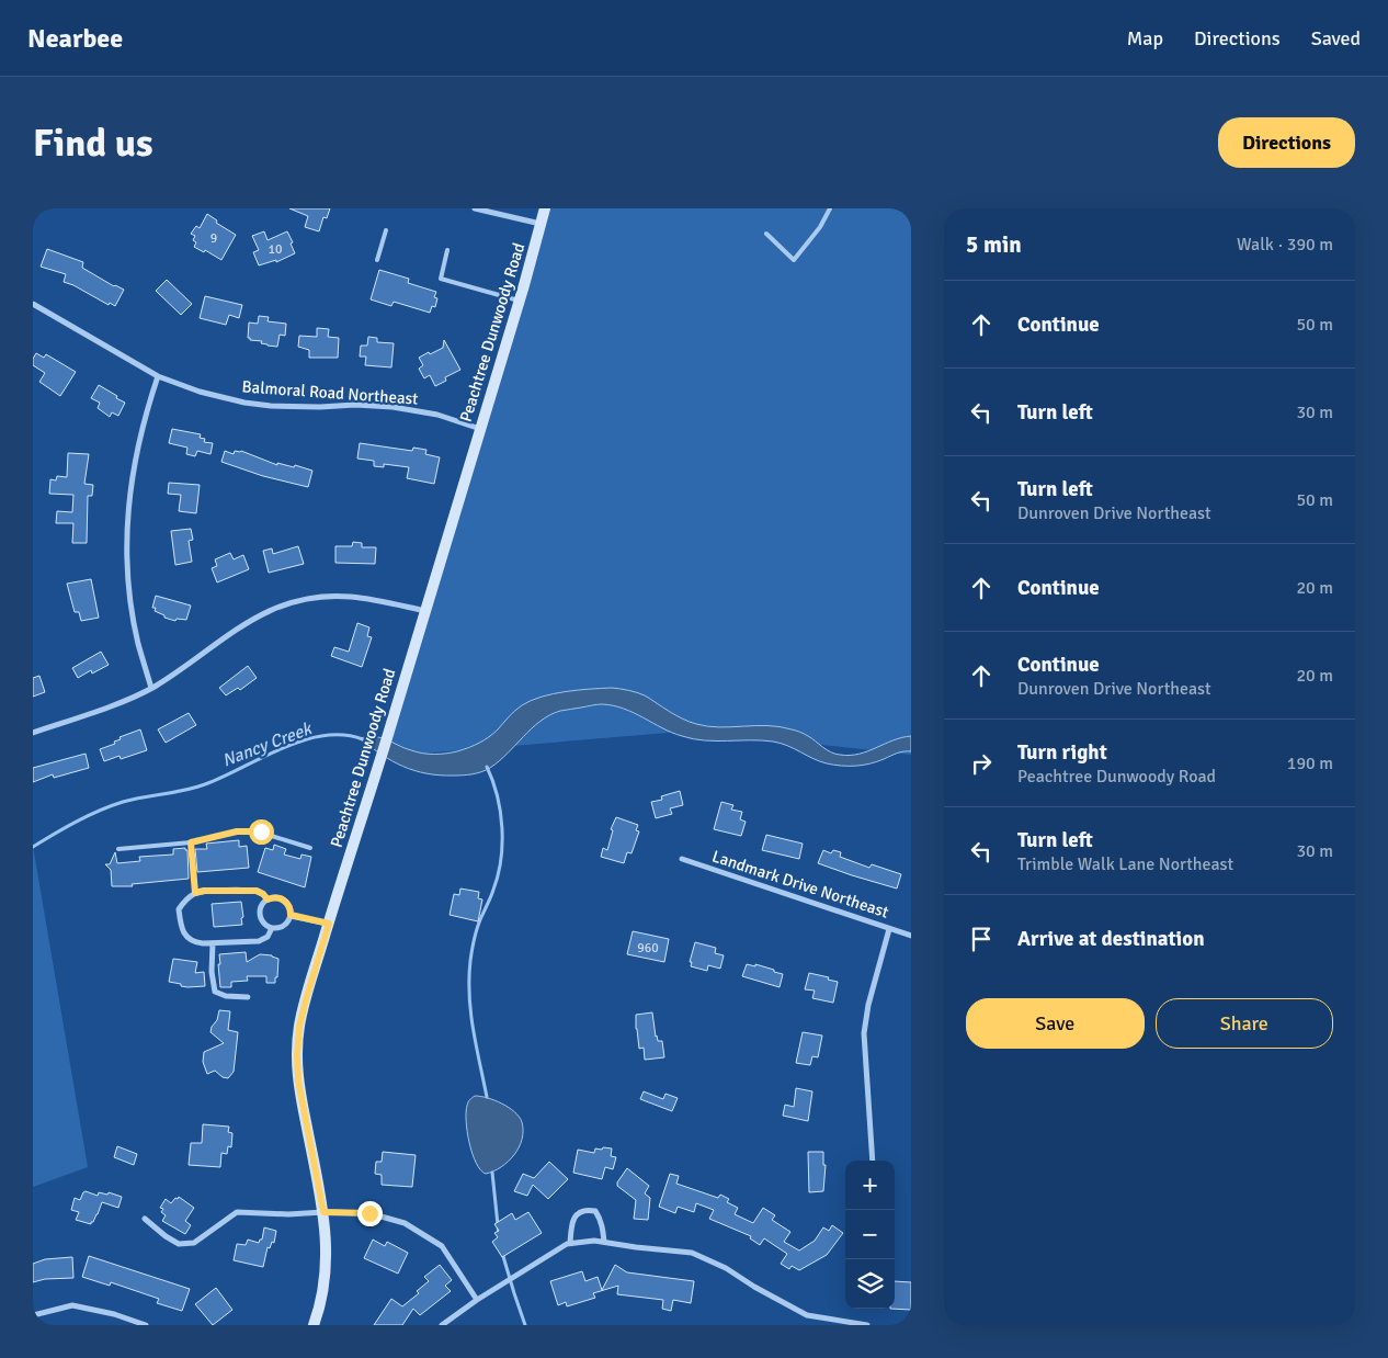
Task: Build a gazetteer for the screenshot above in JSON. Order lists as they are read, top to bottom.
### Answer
{
  "streets": {
    "main road": ["Peachtree Dunwoody Road"],
    "street": ["Balmoral Road Northeast", "Landmark Drive Northeast"]
  },
  "crossings": [
    ["Peachtree Dunwoody Road", "Balmoral Road Northeast"]
  ],
  "water": ["Nancy Creek"],
  "house_numbers": ["9", "10", "960"],
  "page": {
    "header": "Nearbee",
    "nav": ["Map", "Directions", "Saved"],
    "buttons": [
      "Directions",
      ["Save", "Share"]
    ],
    "title": "Find us",
    "heading": ["5 min", "Walk · 390 m"],
    "list": [
      ["Continue", "50 m"],
      ["Turn left", "30 m"],
      ["Turn left", "Dunroven Drive Northeast", "50 m"],
      ["Continue", "20 m"],
      ["Continue", "Dunroven Drive Northeast", "20 m"],
      ["Turn right", "Peachtree Dunwoody Road", "190 m"],
      ["Turn left", "Trimble Walk Lane Northeast", "30 m"],
      "Arrive at destination"
    ],
    "map_buttons": ["+", "−"]
  }
}
